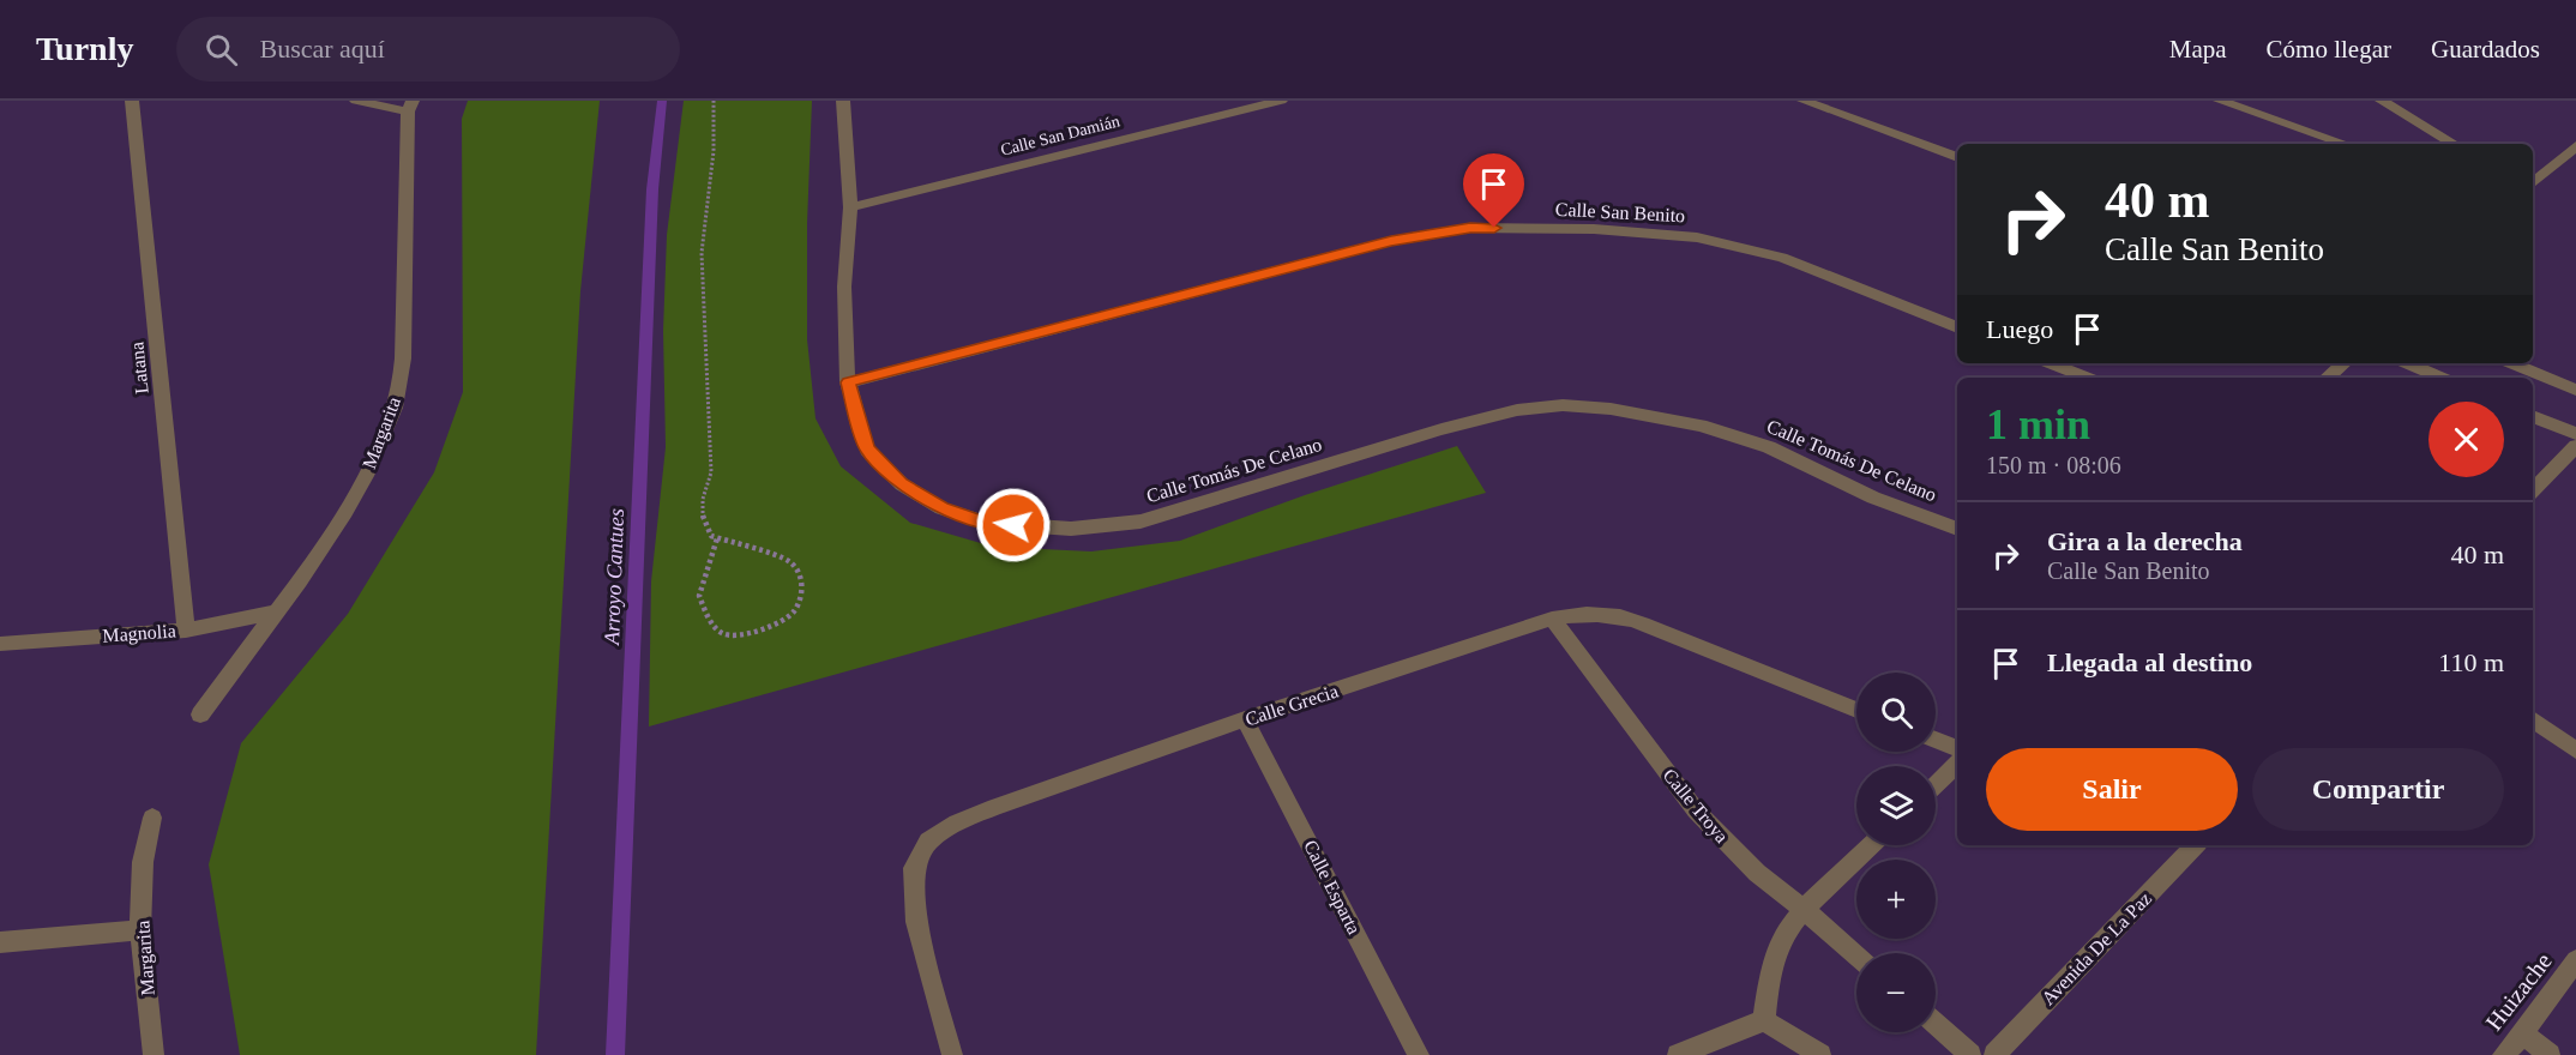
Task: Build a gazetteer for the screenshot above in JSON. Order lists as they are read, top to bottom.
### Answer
{
  "streets": {
    "street": [
      "Calle San Damián",
      "Calle San Benito",
      "Latana",
      "Margarita",
      "Calle Tomás De Celano",
      "Magnolia",
      "Calle Grecia",
      "Calle Troya",
      "Calle Esparta",
      "Avenida De La Paz",
      "Huizache"
    ]
  },
  "crossings": [
    ["Calle San Damián", "Calle Tomás De Celano"],
    ["Calle San Benito", "Calle Tomás De Celano"],
    ["Latana", "Magnolia"],
    ["Margarita", "Magnolia"],
    ["Calle Grecia", "Calle Troya"],
    ["Calle Grecia", "Calle Esparta"]
  ],
  "water": ["Arroyo Cantues"],
  "page": {
    "header": "Turnly",
    "search": "Buscar aquí",
    "nav": ["Mapa", "Cómo llegar", "Guardados"],
    "turn": ["40 m", "Calle San Benito"],
    "then": "Luego",
    "heading": ["1 min", "150 m · 08:06"],
    "list": [
      {
        "name": "Gira a la derecha",
        "note": "Calle San Benito",
        "value": "40 m"
      },
      {
        "name": "Llegada al destino",
        "value": "110 m"
      }
    ],
    "map_buttons": ["+", "−"],
    "buttons": ["Salir", "Compartir"]
  }
}
